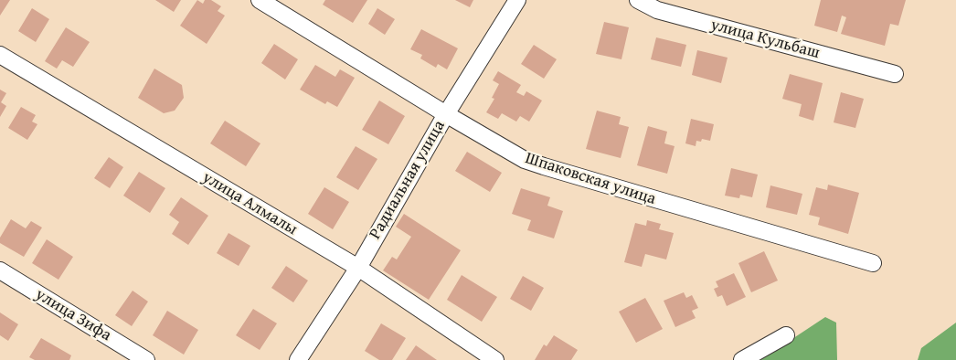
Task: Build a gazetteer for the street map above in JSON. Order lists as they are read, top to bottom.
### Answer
{
  "streets": {
    "street": [
      "улица Кульбаш",
      "Шпаковская улица",
      "Радиальная улица",
      "улица Алмалы",
      "улица Зифа"
    ]
  },
  "crossings": [
    ["Шпаковская улица", "Радиальная улица"],
    ["Радиальная улица", "улица Алмалы"]
  ]
}
